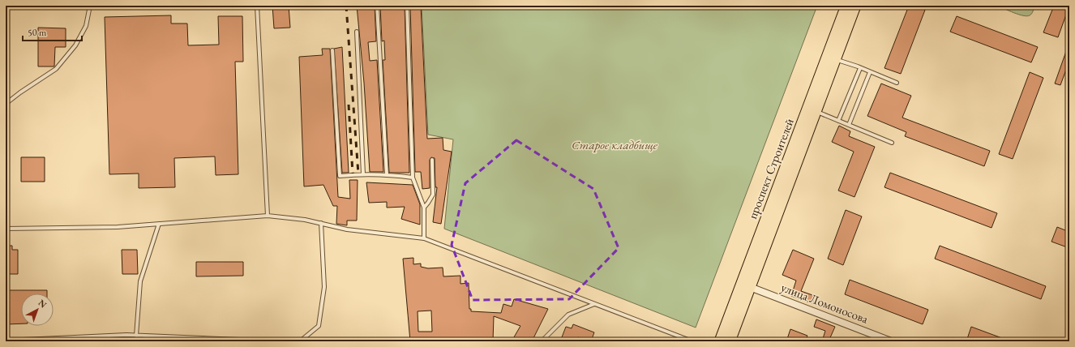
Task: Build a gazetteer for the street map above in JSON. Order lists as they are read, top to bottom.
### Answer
{
  "streets": {
    "main road": ["проспект Строителей"],
    "street": ["улица Ломоносова"]
  },
  "crossings": [
    ["проспект Строителей", "улица Ломоносова"]
  ],
  "parks": ["Старое кладбище"],
  "scale_bar": "50 m",
  "north": "top right"
}
